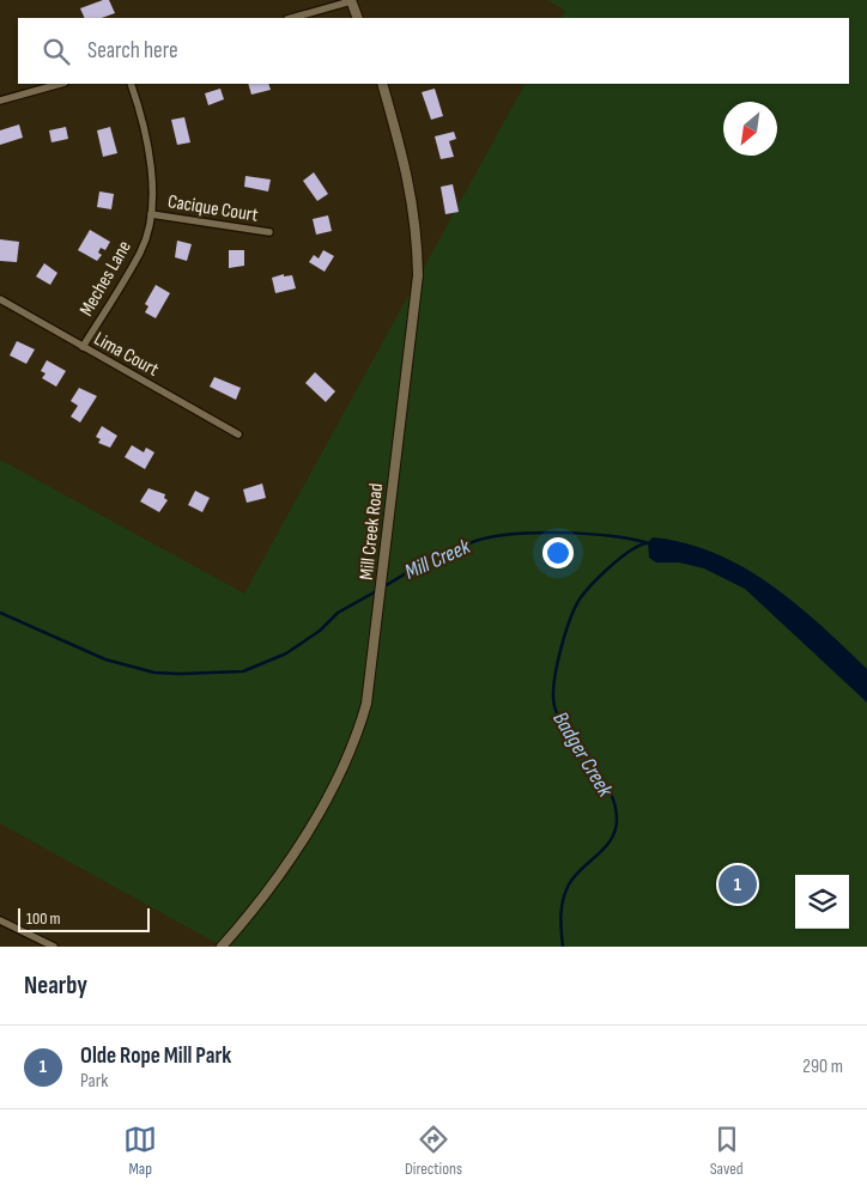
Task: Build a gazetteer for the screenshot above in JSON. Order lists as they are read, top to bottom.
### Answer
{
  "streets": {
    "street": [
      "Cacique Court",
      "Meches Lane",
      "Lima Court",
      "Mill Creek Road"
    ]
  },
  "crossings": [
    ["Cacique Court", "Meches Lane"],
    ["Meches Lane", "Lima Court"]
  ],
  "water": ["Mill Creek", "Badger Creek"],
  "scale_bar": "100 m",
  "north": "bottom left",
  "page": {
    "search": "Search here",
    "pins": "1",
    "scale": "100 m",
    "heading": "Nearby",
    "list": [
      {
        "mark": "1",
        "name": "Olde Rope Mill Park",
        "note": "Park",
        "value": "290 m"
      }
    ],
    "nav": ["Map", "Directions", "Saved"]
  }
}
